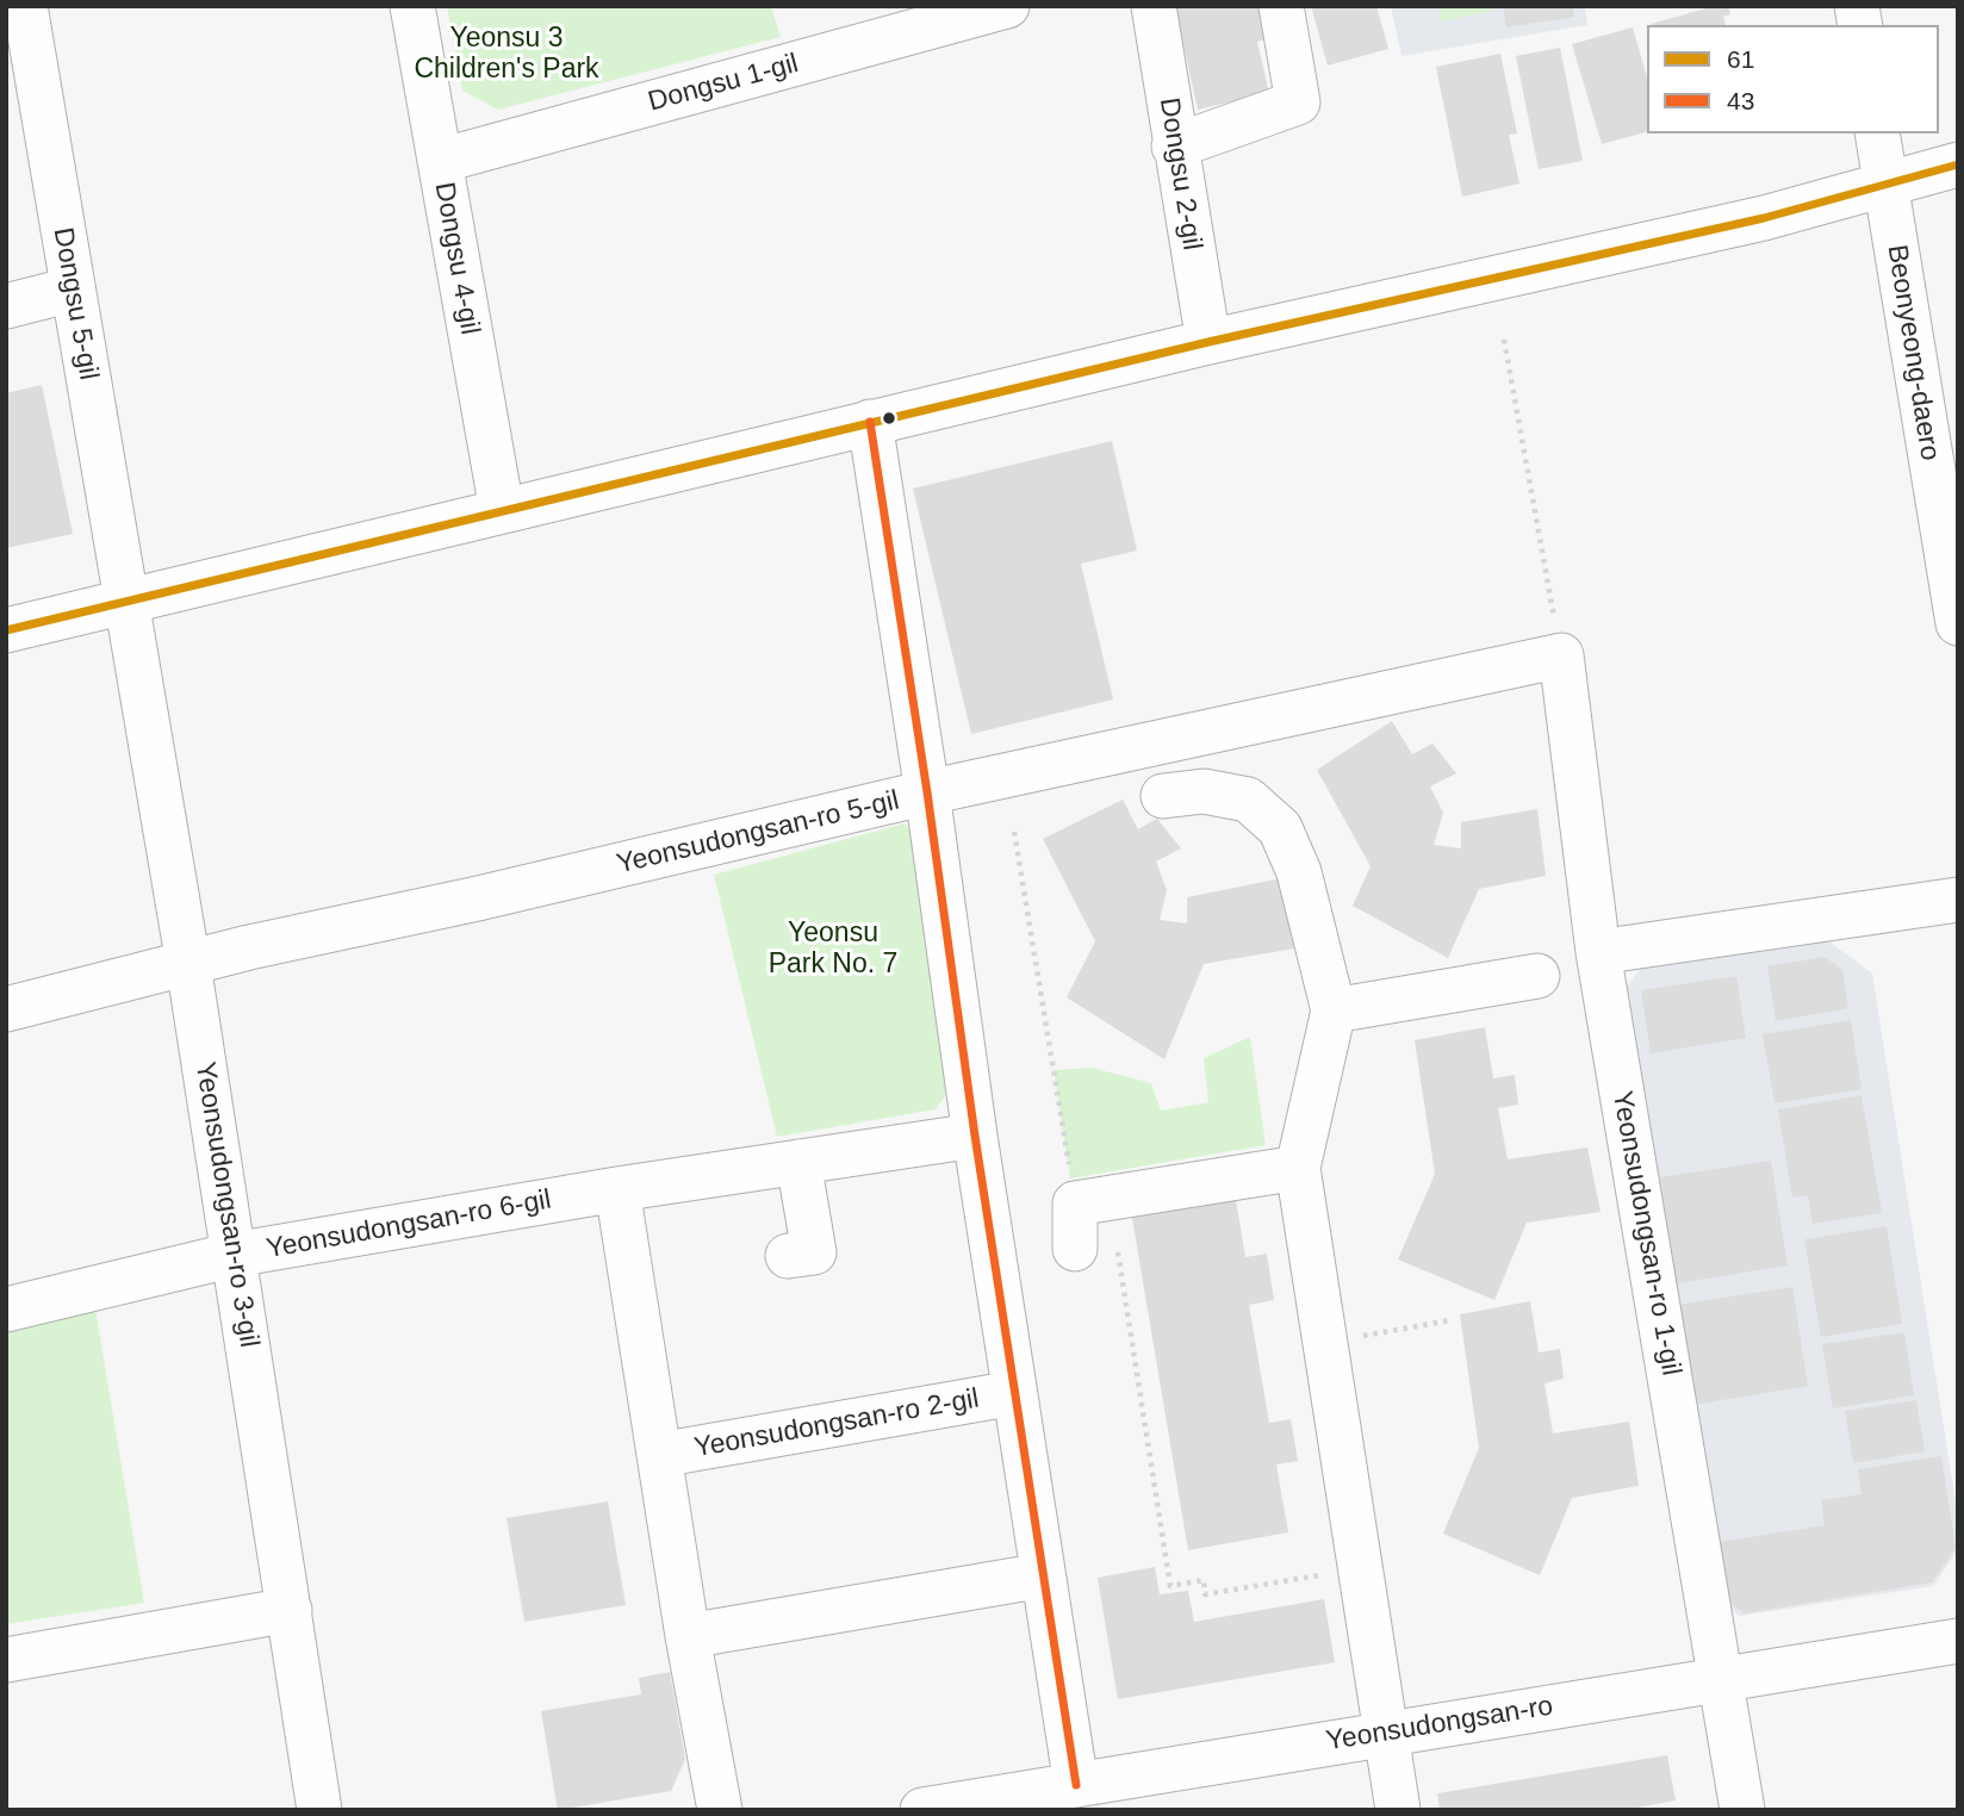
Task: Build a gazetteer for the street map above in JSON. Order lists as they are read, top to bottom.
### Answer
{
  "streets": {
    "street": [
      "Dongsu 1-gil",
      "Dongsu 2-gil",
      "Dongsu 4-gil",
      "Dongsu 5-gil",
      "Beonyeong-daero",
      "Yeonsudongsan-ro 5-gil",
      "Yeonsudongsan-ro 3-gil",
      "Yeonsudongsan-ro 6-gil",
      "Yeonsudongsan-ro 1-gil",
      "Yeonsudongsan-ro 2-gil",
      "Yeonsudongsan-ro"
    ]
  },
  "crossings": [
    ["Dongsu 1-gil", "Dongsu 4-gil"],
    ["Dongsu 5-gil", "Yeonsudongsan-ro 3-gil"],
    ["Yeonsudongsan-ro 5-gil", "Yeonsudongsan-ro 3-gil"],
    ["Yeonsudongsan-ro 5-gil", "Yeonsudongsan-ro 1-gil"],
    ["Yeonsudongsan-ro 5-gil", "Yeonsudongsan-ro 2-gil"],
    ["Yeonsudongsan-ro 3-gil", "Yeonsudongsan-ro 6-gil"],
    ["Yeonsudongsan-ro 6-gil", "Yeonsudongsan-ro 2-gil"],
    ["Yeonsudongsan-ro 1-gil", "Yeonsudongsan-ro"],
    ["Yeonsudongsan-ro 2-gil", "Yeonsudongsan-ro"]
  ],
  "parks": ["Yeonsu 3 Children's Park", "Yeonsu Park No. 7"],
  "lines": ["transit line 61", "transit line 43"],
  "legend": ["61", "43"]
}
